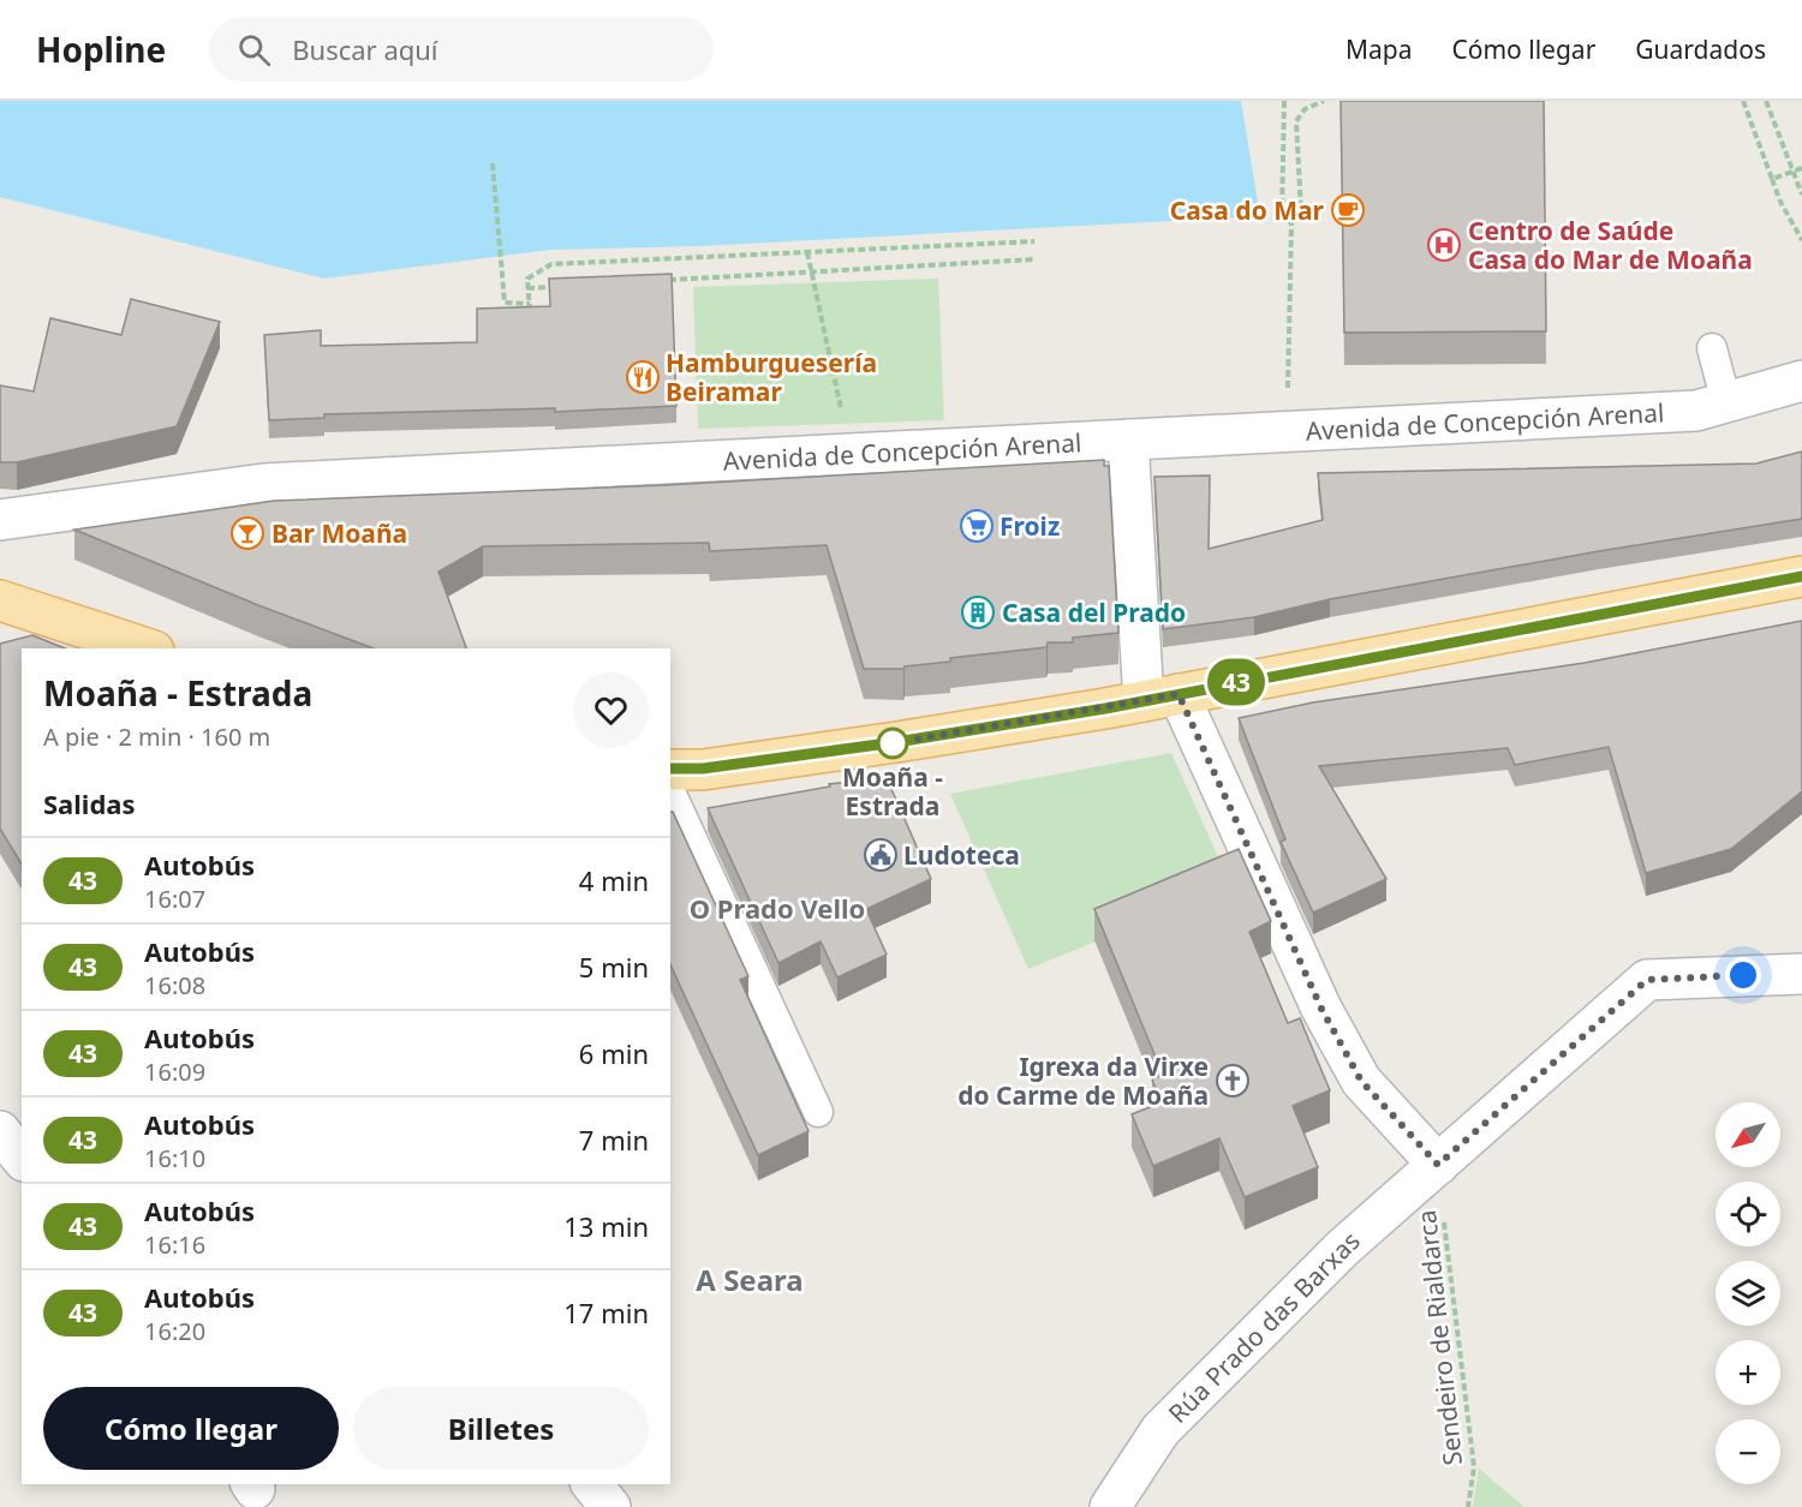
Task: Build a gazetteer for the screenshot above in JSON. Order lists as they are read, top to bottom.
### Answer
{
  "streets": {
    "street": ["Avenida de Concepción Arenal", "Rúa Prado das Barxas"],
    "path": ["Sendeiro de Rialdarca"]
  },
  "crossings": [
    ["Rúa Prado das Barxas", "Sendeiro de Rialdarca"]
  ],
  "districts": ["O Prado Vello", "A Seara"],
  "places": {
    "cafe": ["Casa do Mar"],
    "hospital": ["Centro de Saúde Casa do Mar de Moaña"],
    "restaurant": ["Hamburguesería Beiramar"],
    "supermarket": ["Froiz"],
    "bar": ["Bar Moaña"],
    "building": ["Casa del Prado"],
    "other": ["Moaña - Estrada"],
    "public building": ["Ludoteca"],
    "church": ["Igrexa da Virxe do Carme de Moaña"]
  },
  "lines": ["bus line 43"],
  "north": "bottom left",
  "page": {
    "header": "Hopline",
    "search": "Buscar aquí",
    "nav": ["Mapa", "Cómo llegar", "Guardados"],
    "on_map": "43",
    "heading": [
      ["Moaña - Estrada", "A pie · 2 min · 160 m"],
      "Salidas"
    ],
    "list": [
      {
        "mark": "43",
        "name": "Autobús",
        "note": "16:07",
        "value": "4 min"
      },
      {
        "mark": "43",
        "name": "Autobús",
        "note": "16:08",
        "value": "5 min"
      },
      {
        "mark": "43",
        "name": "Autobús",
        "note": "16:09",
        "value": "6 min"
      },
      {
        "mark": "43",
        "name": "Autobús",
        "note": "16:10",
        "value": "7 min"
      },
      {
        "mark": "43",
        "name": "Autobús",
        "note": "16:16",
        "value": "13 min"
      },
      {
        "mark": "43",
        "name": "Autobús",
        "note": "16:20",
        "value": "17 min"
      }
    ],
    "map_buttons": ["+", "−"],
    "buttons": ["Cómo llegar", "Billetes"]
  }
}
